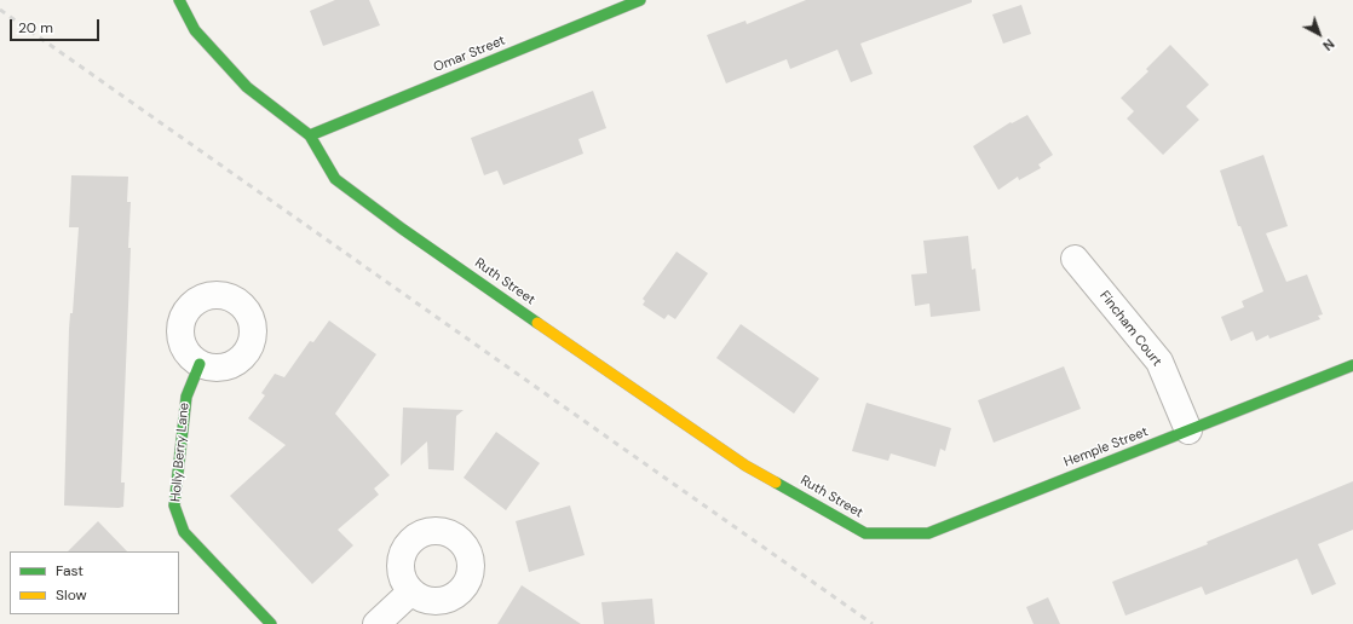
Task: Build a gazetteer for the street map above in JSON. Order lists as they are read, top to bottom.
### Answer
{
  "streets": {
    "street": [
      "Omar Street",
      "Ruth Street",
      "Fincham Court",
      "Hemple Street",
      "Holly Berry Lane"
    ]
  },
  "crossings": [
    ["Omar Street", "Ruth Street"],
    ["Ruth Street", "Hemple Street"],
    ["Fincham Court", "Hemple Street"]
  ],
  "legend": ["Fast", "Slow"],
  "scale_bar": "20 m",
  "north": "bottom right"
}
